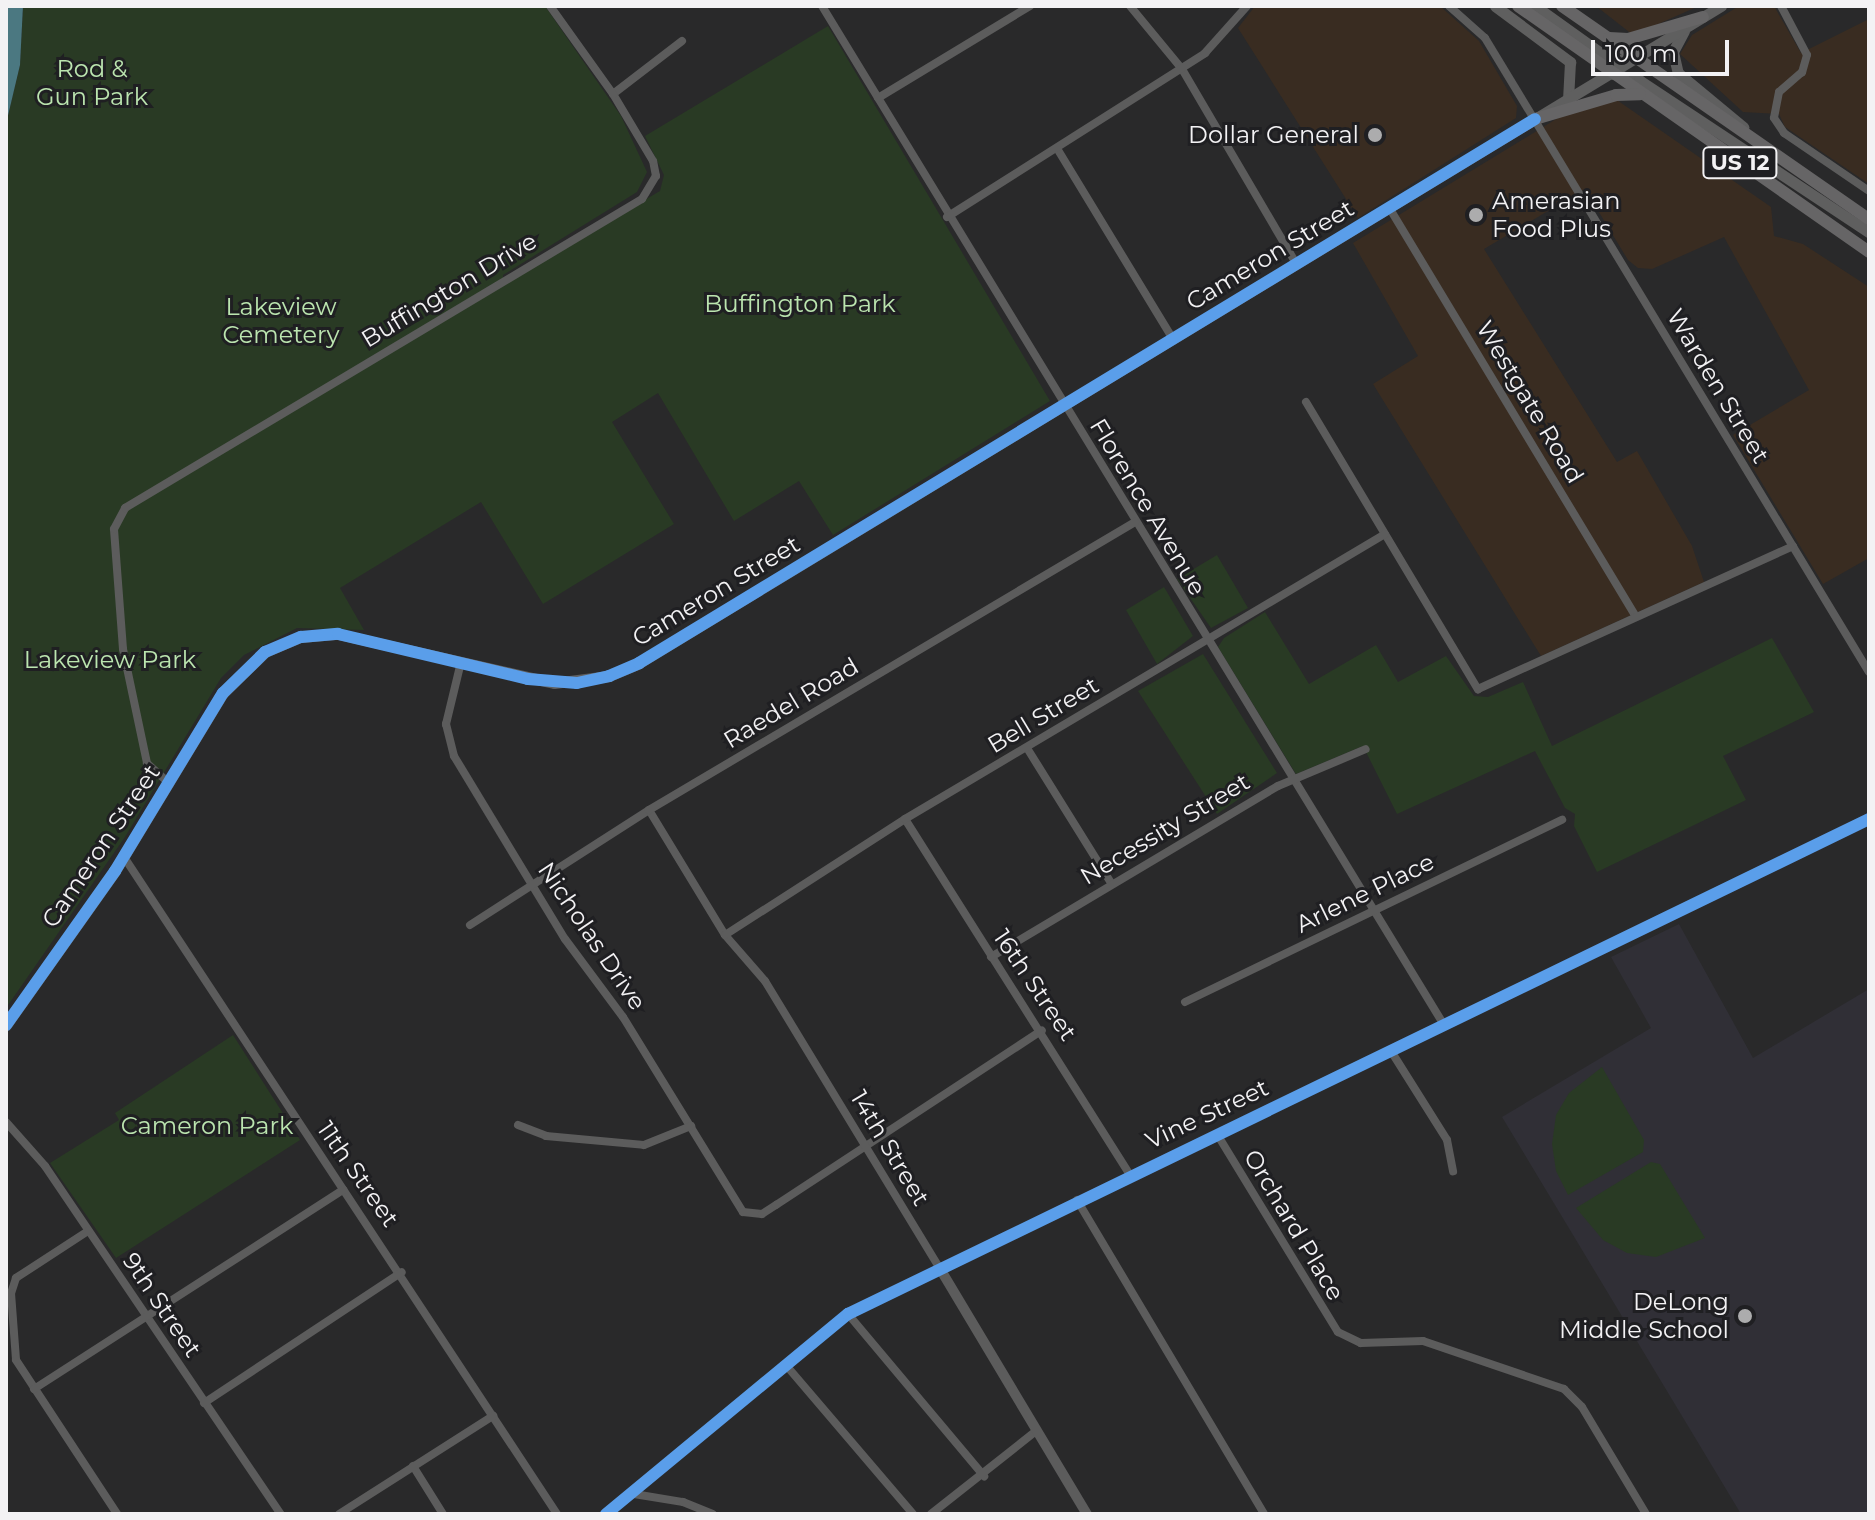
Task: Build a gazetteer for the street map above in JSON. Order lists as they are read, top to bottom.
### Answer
{
  "streets": {
    "main road": ["US 12", "Cameron Street"],
    "street": [
      "Buffington Drive",
      "Warden Street",
      "Westgate Road",
      "Florence Avenue",
      "Raedel Road",
      "Bell Street",
      "Necessity Street",
      "Arlene Place",
      "Nicholas Drive",
      "16th Street",
      "Vine Street",
      "14th Street",
      "11th Street",
      "Orchard Place",
      "9th Street"
    ]
  },
  "crossings": [
    ["US 12", "Cameron Street"],
    ["Cameron Street", "Buffington Drive"],
    ["Cameron Street", "Warden Street"],
    ["Cameron Street", "Westgate Road"],
    ["Cameron Street", "Florence Avenue"],
    ["Cameron Street", "Nicholas Drive"],
    ["Cameron Street", "11th Street"],
    ["Florence Avenue", "Raedel Road"],
    ["Florence Avenue", "Bell Street"],
    ["Florence Avenue", "Necessity Street"],
    ["Florence Avenue", "Arlene Place"],
    ["Florence Avenue", "Vine Street"],
    ["Raedel Road", "Nicholas Drive"],
    ["Raedel Road", "14th Street"],
    ["Bell Street", "16th Street"],
    ["Bell Street", "14th Street"],
    ["Necessity Street", "16th Street"],
    ["Nicholas Drive", "14th Street"],
    ["16th Street", "Vine Street"],
    ["Vine Street", "14th Street"],
    ["Vine Street", "Orchard Place"]
  ],
  "parks": [
    "Rod & Gun Park",
    "Buffington Park",
    "Lakeview Cemetery",
    "Lakeview Park",
    "Cameron Park"
  ],
  "places": ["Dollar General", "Amerasian Food Plus", "DeLong Middle School"],
  "scale_bar": "100 m"
}
